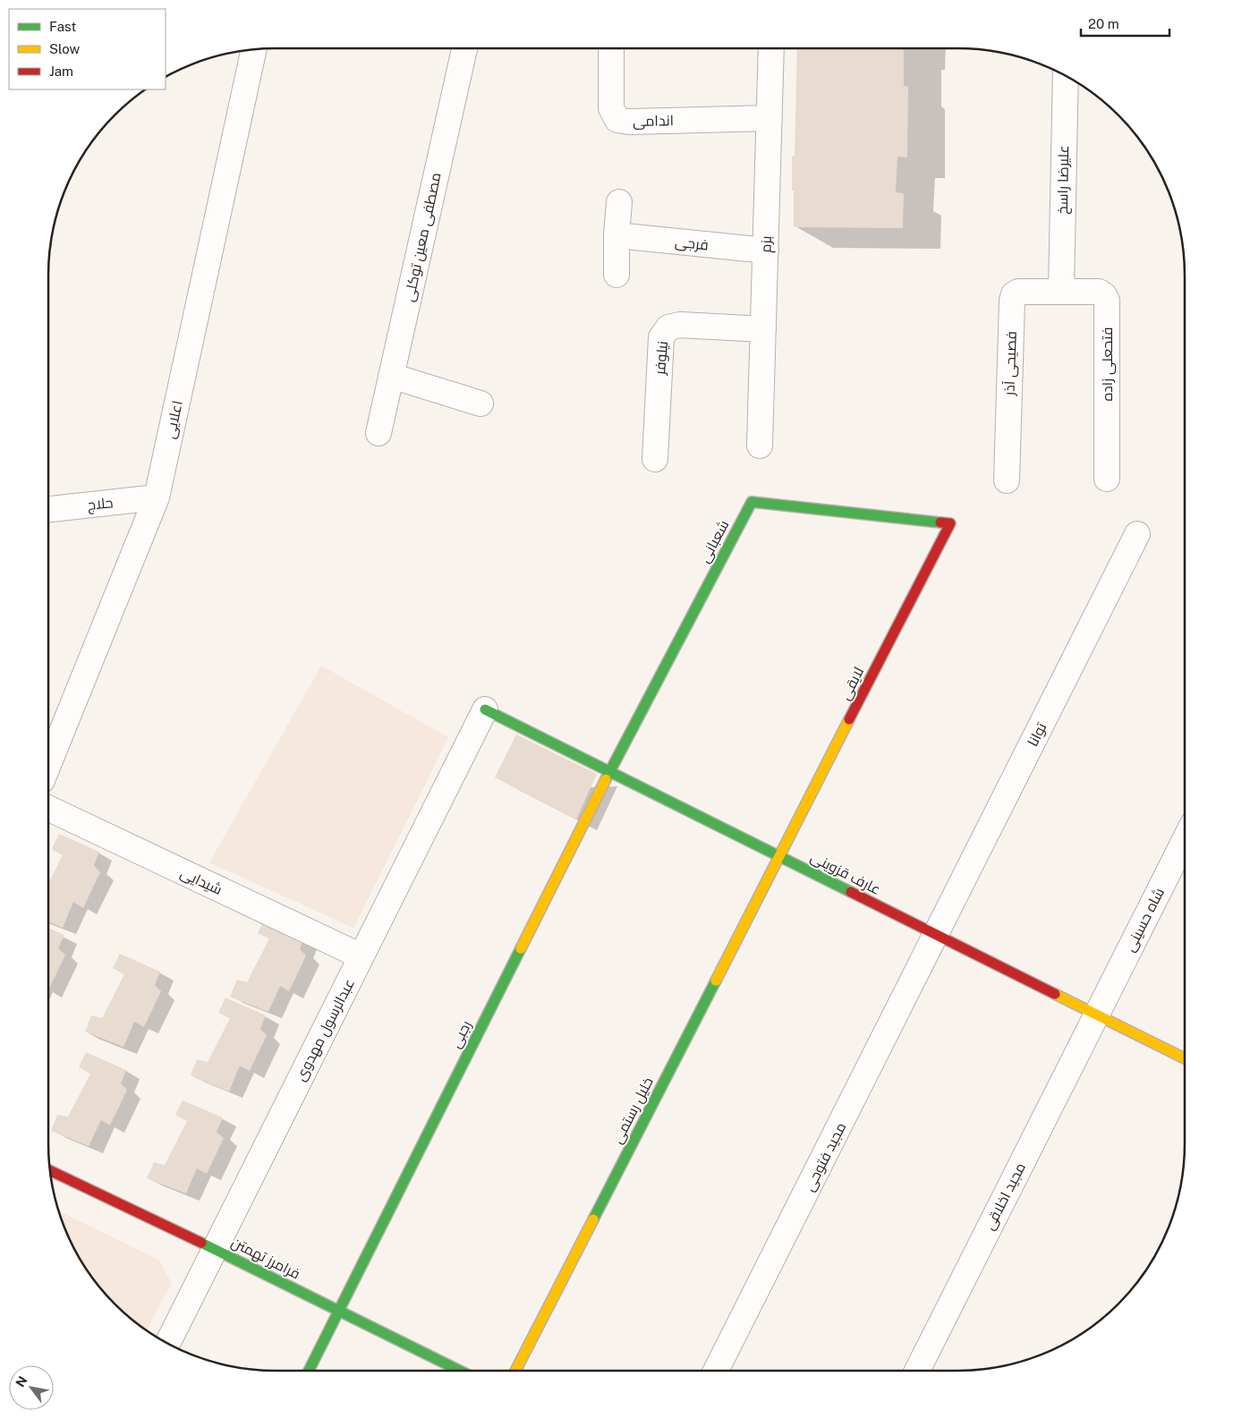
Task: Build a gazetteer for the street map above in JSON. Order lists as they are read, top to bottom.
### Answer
{
  "streets": {
    "street": [
      "اندامی",
      "علیرضا راسخ",
      "مصطفی معین توکلی",
      "فرجی",
      "بزم",
      "نیلوفر",
      "فصیحی آذر",
      "فتحعلی زاده",
      "اعلایی",
      "حلاج",
      "شعبانی",
      "لایقی",
      "توانا",
      "عارف قزوینی",
      "شیدایی",
      "شاه حسینی",
      "عبدالرسول مهدوی",
      "رجبی",
      "خلیل رستمی",
      "مجید فتوحی",
      "مجید اخلاقی",
      "فرامرز تهمتن"
    ]
  },
  "crossings": [
    ["اندامی", "بزم"],
    ["علیرضا راسخ", "فصیحی آذر"],
    ["علیرضا راسخ", "فتحعلی زاده"],
    ["فرجی", "بزم"],
    ["بزم", "نیلوفر"],
    ["فصیحی آذر", "فتحعلی زاده"],
    ["اعلایی", "حلاج"],
    ["شعبانی", "لایقی"],
    ["شعبانی", "عارف قزوینی"],
    ["شعبانی", "رجبی"],
    ["لایقی", "عارف قزوینی"],
    ["لایقی", "خلیل رستمی"],
    ["توانا", "عارف قزوینی"],
    ["توانا", "مجید فتوحی"],
    ["عارف قزوینی", "شاه حسینی"],
    ["عارف قزوینی", "عبدالرسول مهدوی"],
    ["عارف قزوینی", "رجبی"],
    ["عارف قزوینی", "خلیل رستمی"],
    ["عارف قزوینی", "مجید فتوحی"],
    ["عارف قزوینی", "مجید اخلاقی"],
    ["شیدایی", "عبدالرسول مهدوی"],
    ["شاه حسینی", "مجید اخلاقی"],
    ["عبدالرسول مهدوی", "فرامرز تهمتن"],
    ["رجبی", "فرامرز تهمتن"]
  ],
  "legend": ["Fast", "Slow", "Jam"],
  "scale_bar": "20 m",
  "north": "top left"
}
